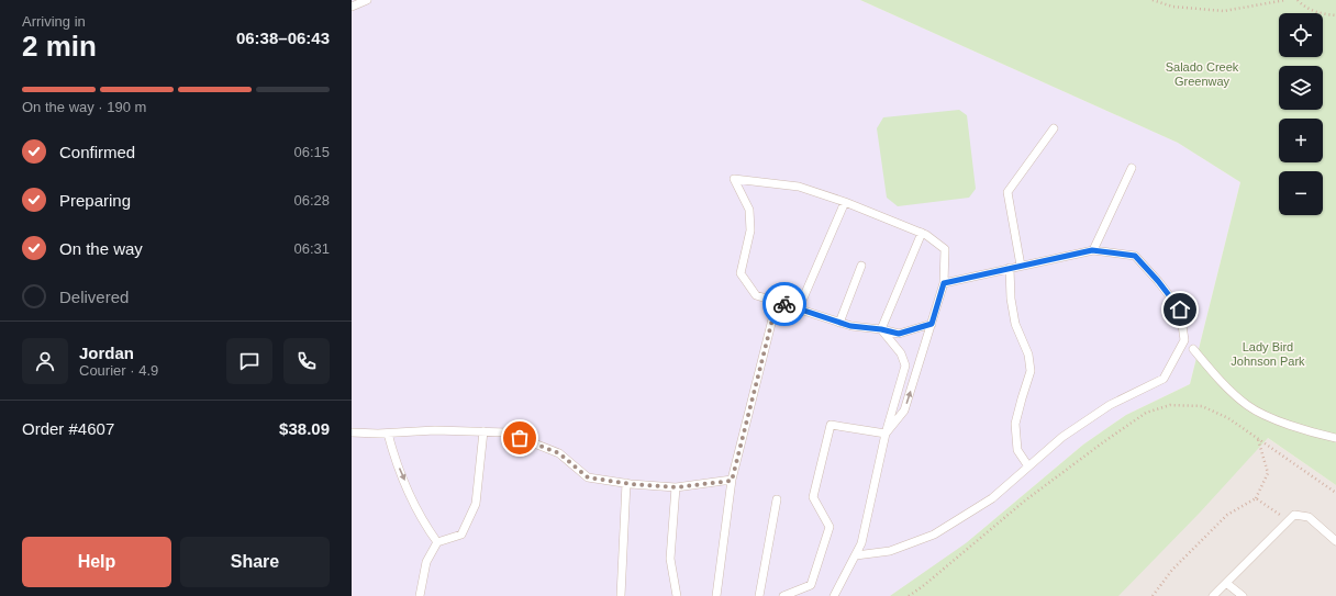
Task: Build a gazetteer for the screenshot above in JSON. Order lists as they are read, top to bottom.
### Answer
{
  "parks": ["Salado Creek Greenway", "Lady Bird Johnson Park"],
  "page": {
    "heading": ["2 min", "Arriving in", "06:38–06:43"],
    "panel": [
      "Jordan",
      "Courier · 4.9",
      "Order #4607",
      "$38.09"
    ],
    "map_buttons": ["+", "−"],
    "bar": "On the way · 190 m",
    "list": [
      ["Confirmed", "06:15"],
      ["Preparing", "06:28"],
      ["On the way", "06:31"],
      "Delivered"
    ],
    "buttons": ["Help", "Share"]
  }
}
